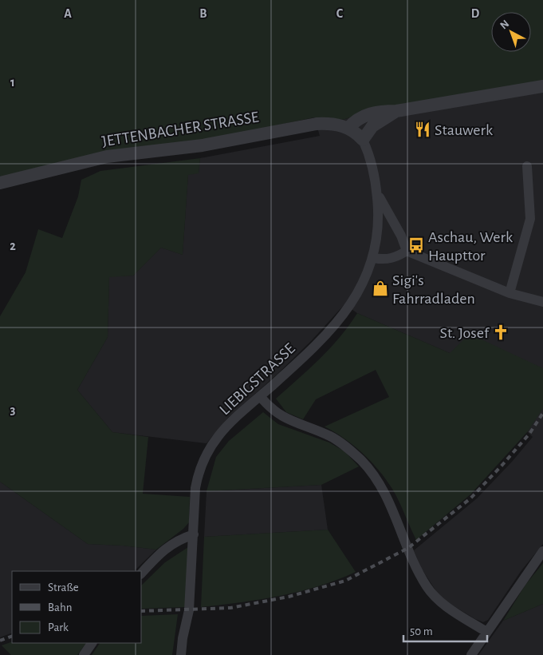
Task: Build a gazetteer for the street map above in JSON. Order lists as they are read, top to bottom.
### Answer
{
  "streets": {
    "street": ["JETTENBACHER STRASSE", "LIEBIGSTRASSE"]
  },
  "crossings": [
    ["JETTENBACHER STRASSE", "LIEBIGSTRASSE"]
  ],
  "places": {
    "restaurant": ["Stauwerk"],
    "bus stop": ["Aschau, Werk Haupttor"],
    "shop": ["Sigi's Fahrradladen"],
    "church": ["St. Josef"]
  },
  "legend": ["Straße", "Bahn", "Park"],
  "scale_bar": "50 m",
  "north": "top left",
  "grid": {
    "columns": [
      "A",
      "B",
      "C",
      "D"
    ],
    "rows": ["1", "2", "3"]
  }
}
